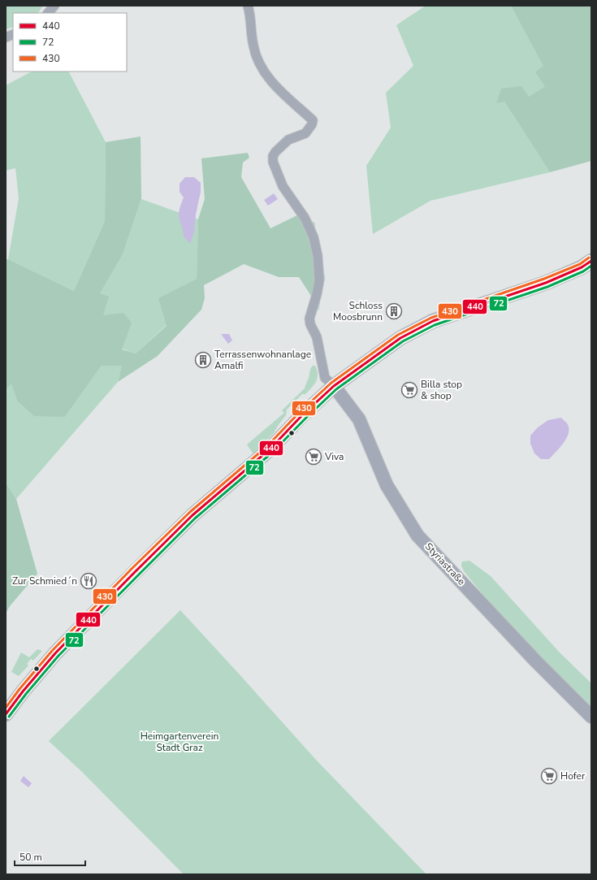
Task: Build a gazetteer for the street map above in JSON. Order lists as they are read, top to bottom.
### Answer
{
  "streets": {
    "street": ["Styriastraße"]
  },
  "parks": ["Heimgartenverein Stadt Graz"],
  "places": {
    "building": ["Schloss Moosbrunn", "Terrassenwohnanlage Amalfi"],
    "supermarket": ["Billa stop & shop", "Viva", "Hofer"],
    "restaurant": ["Zur Schmied´n"]
  },
  "lines": ["transit line 430", "transit line 440", "transit line 72"],
  "legend": ["440", "72", "430"],
  "scale_bar": "50 m"
}
